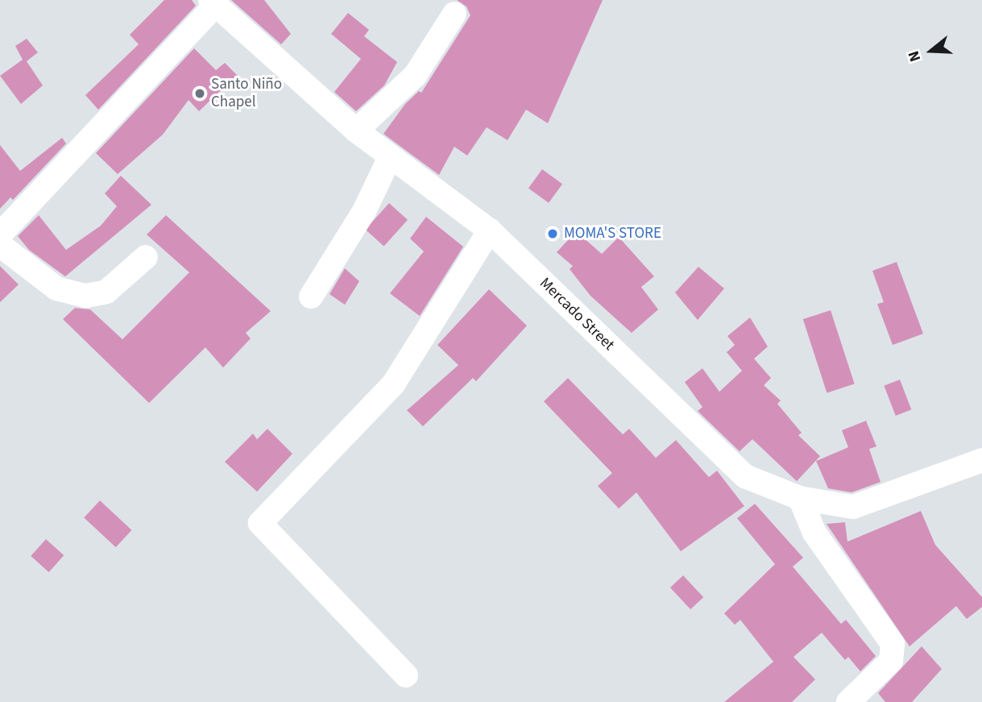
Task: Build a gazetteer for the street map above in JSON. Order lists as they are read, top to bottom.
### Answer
{
  "streets": {
    "street": ["Mercado Street"]
  },
  "places": ["Santo Niño Chapel", "MOMA'S STORE"],
  "north": "left"
}
